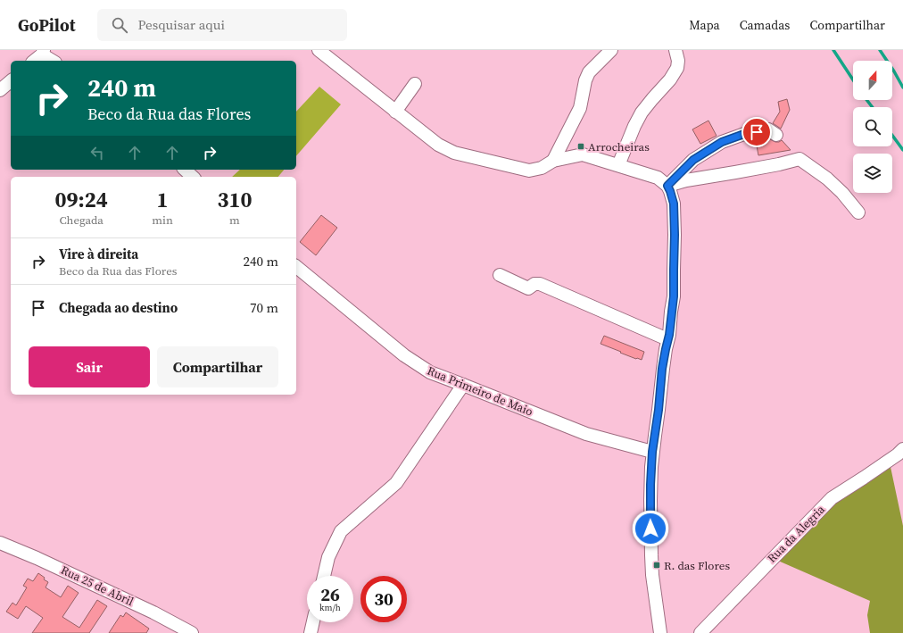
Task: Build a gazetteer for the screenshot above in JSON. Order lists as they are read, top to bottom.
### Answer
{
  "streets": {
    "street": ["Rua Primeiro de Maio", "Rua da Alegria", "Rua 25 de Abril"]
  },
  "places": {
    "transit": ["Arrocheiras", "R. das Flores"]
  },
  "north": "top",
  "page": {
    "header": "GoPilot",
    "search": "Pesquisar aqui",
    "nav": ["Mapa", "Camadas", "Compartilhar"],
    "turn": ["240 m", "Beco da Rua das Flores"],
    "eta": [
      "09:24",
      "Chegada",
      "1",
      "min",
      "310",
      "m"
    ],
    "list": [
      {
        "name": "Vire à direita",
        "note": "Beco da Rua das Flores",
        "value": "240 m"
      },
      {
        "name": "Chegada ao destino",
        "value": "70 m"
      }
    ],
    "buttons": ["Sair", "Compartilhar"],
    "speed": "26 km/h",
    "limit": "30"
  }
}
